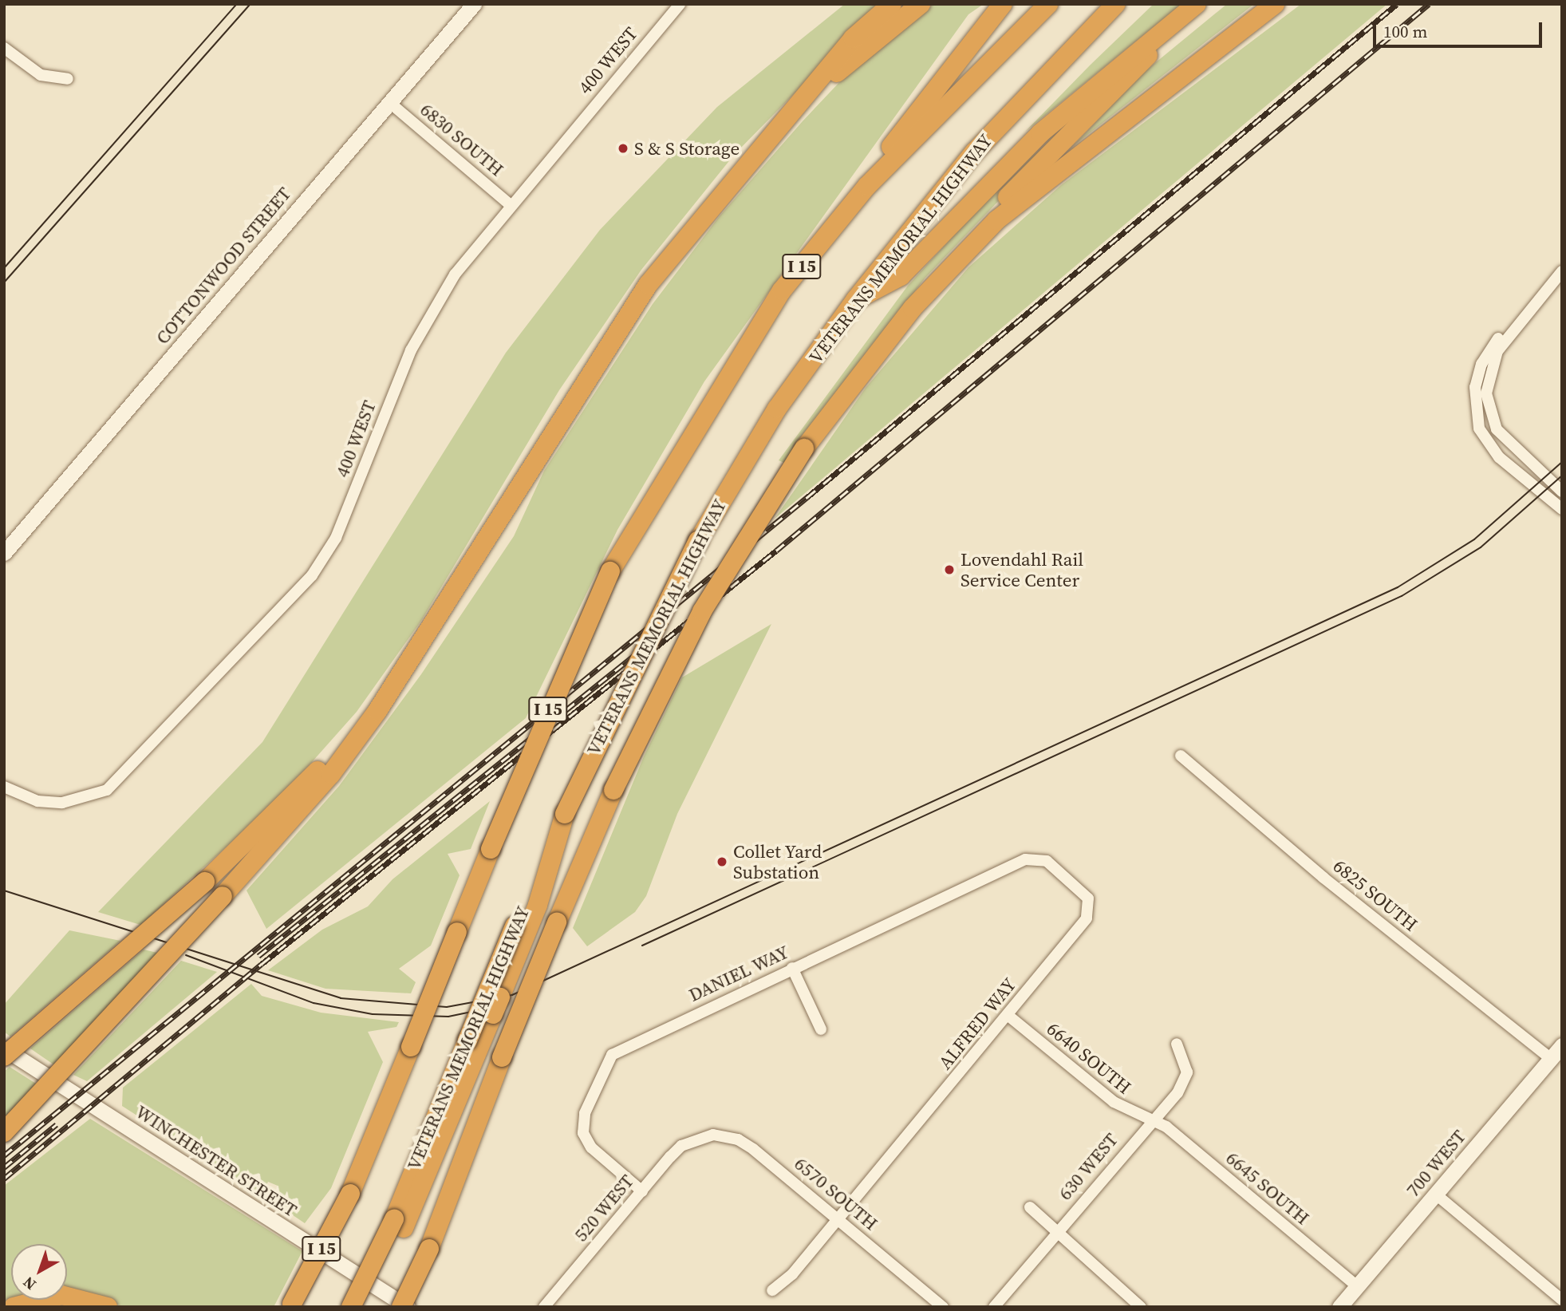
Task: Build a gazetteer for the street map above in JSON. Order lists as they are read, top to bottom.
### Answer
{
  "streets": {
    "highway": ["VETERANS MEMORIAL HIGHWAY", "I 15"],
    "main road": ["COTTONWOOD STREET", "WINCHESTER STREET", "700 WEST"],
    "street": [
      "400 WEST",
      "6830 SOUTH",
      "6825 SOUTH",
      "DANIEL WAY",
      "ALFRED WAY",
      "6640 SOUTH",
      "630 WEST",
      "6645 SOUTH",
      "6570 SOUTH",
      "520 WEST"
    ]
  },
  "crossings": [
    ["400 WEST", "6830 SOUTH"],
    ["6830 SOUTH", "COTTONWOOD STREET"],
    ["6825 SOUTH", "700 WEST"],
    ["DANIEL WAY", "ALFRED WAY"],
    ["DANIEL WAY", "520 WEST"],
    ["ALFRED WAY", "6640 SOUTH"],
    ["ALFRED WAY", "6570 SOUTH"],
    ["6640 SOUTH", "630 WEST"],
    ["6640 SOUTH", "6645 SOUTH"],
    ["700 WEST", "6645 SOUTH"],
    ["630 WEST", "6645 SOUTH"],
    ["6570 SOUTH", "520 WEST"]
  ],
  "places": ["S & S Storage", "Lovendahl Rail Service Center", "Collet Yard Substation"],
  "scale_bar": "100 m",
  "north": "bottom left"
}
